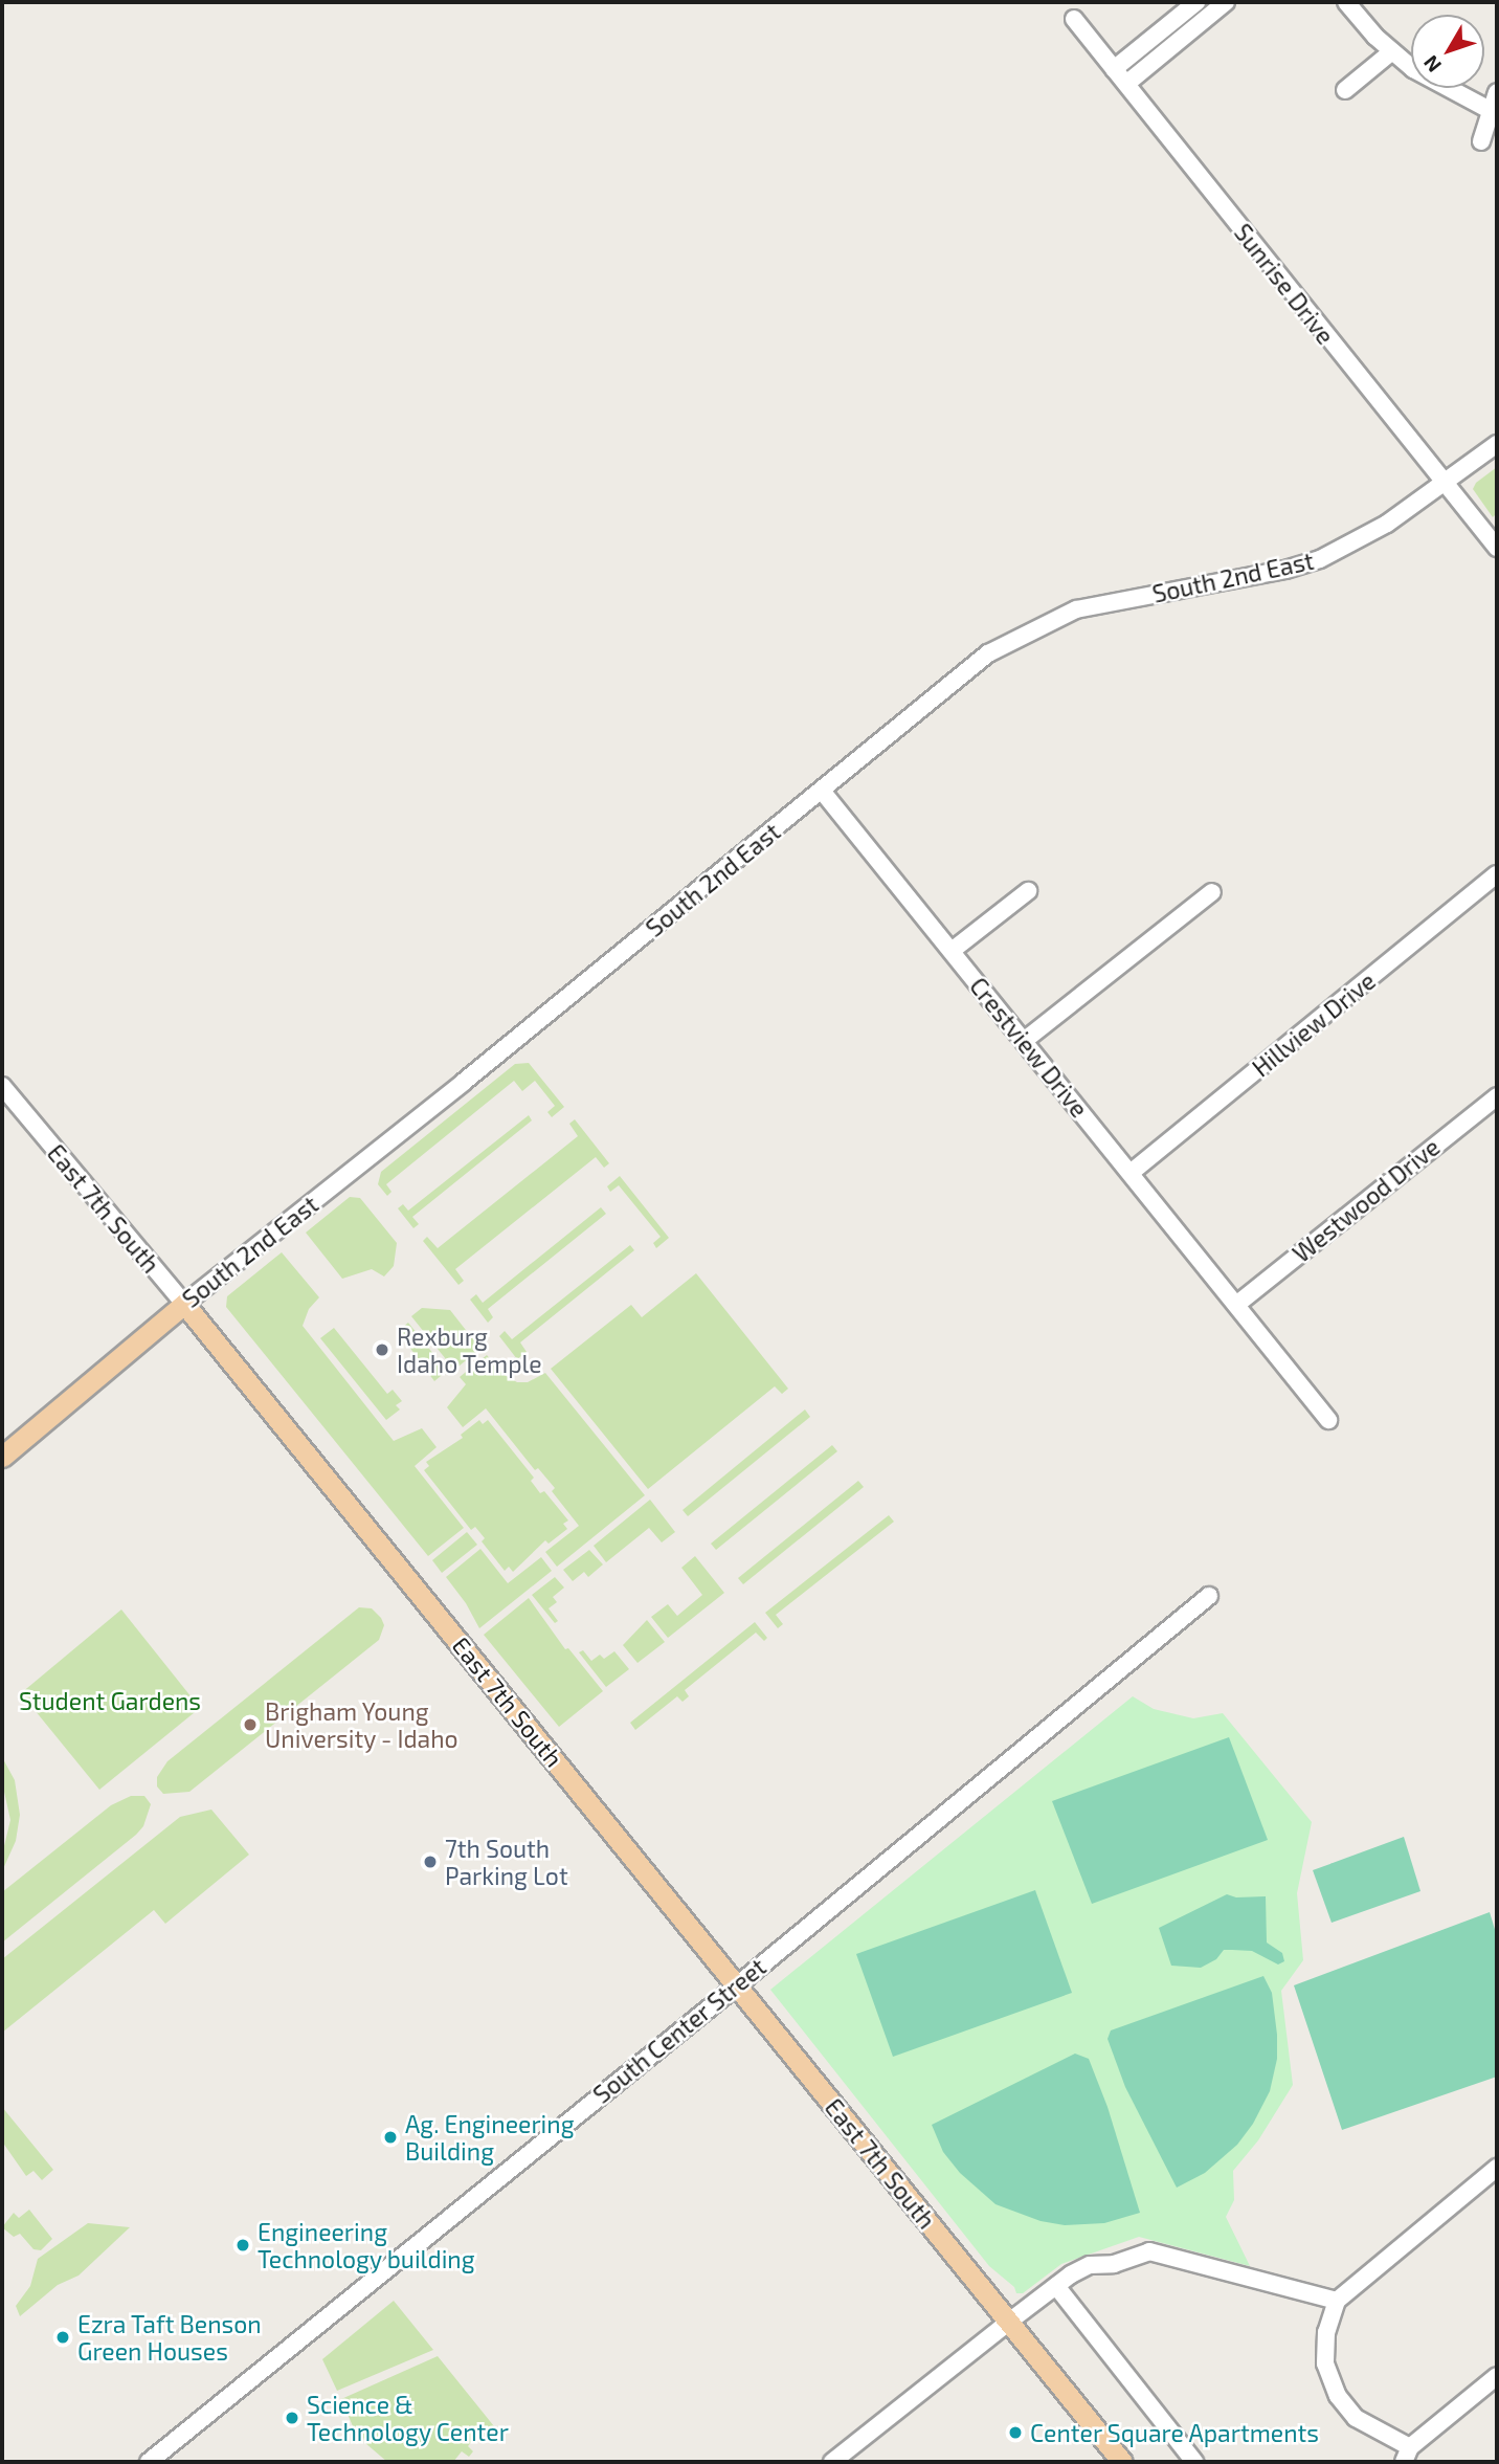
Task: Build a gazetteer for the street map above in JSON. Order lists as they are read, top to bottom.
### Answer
{
  "streets": {
    "main road": ["South 2nd East", "East 7th South"],
    "street": [
      "Sunrise Drive",
      "Hillview Drive",
      "Crestview Drive",
      "Westwood Drive",
      "South Center Street"
    ]
  },
  "crossings": [
    ["Sunrise Drive", "South 2nd East"],
    ["South 2nd East", "Crestview Drive"],
    ["South 2nd East", "East 7th South"],
    ["Hillview Drive", "Crestview Drive"],
    ["Crestview Drive", "Westwood Drive"],
    ["East 7th South", "South Center Street"]
  ],
  "parks": ["Student Gardens"],
  "places": [
    "Rexburg Idaho Temple",
    "Brigham Young University - Idaho",
    "7th South Parking Lot",
    "Ag. Engineering Building",
    "Engineering Technology building",
    "Ezra Taft Benson Green Houses",
    "Science & Technology Center",
    "Center Square Apartments"
  ],
  "north": "bottom left"
}
